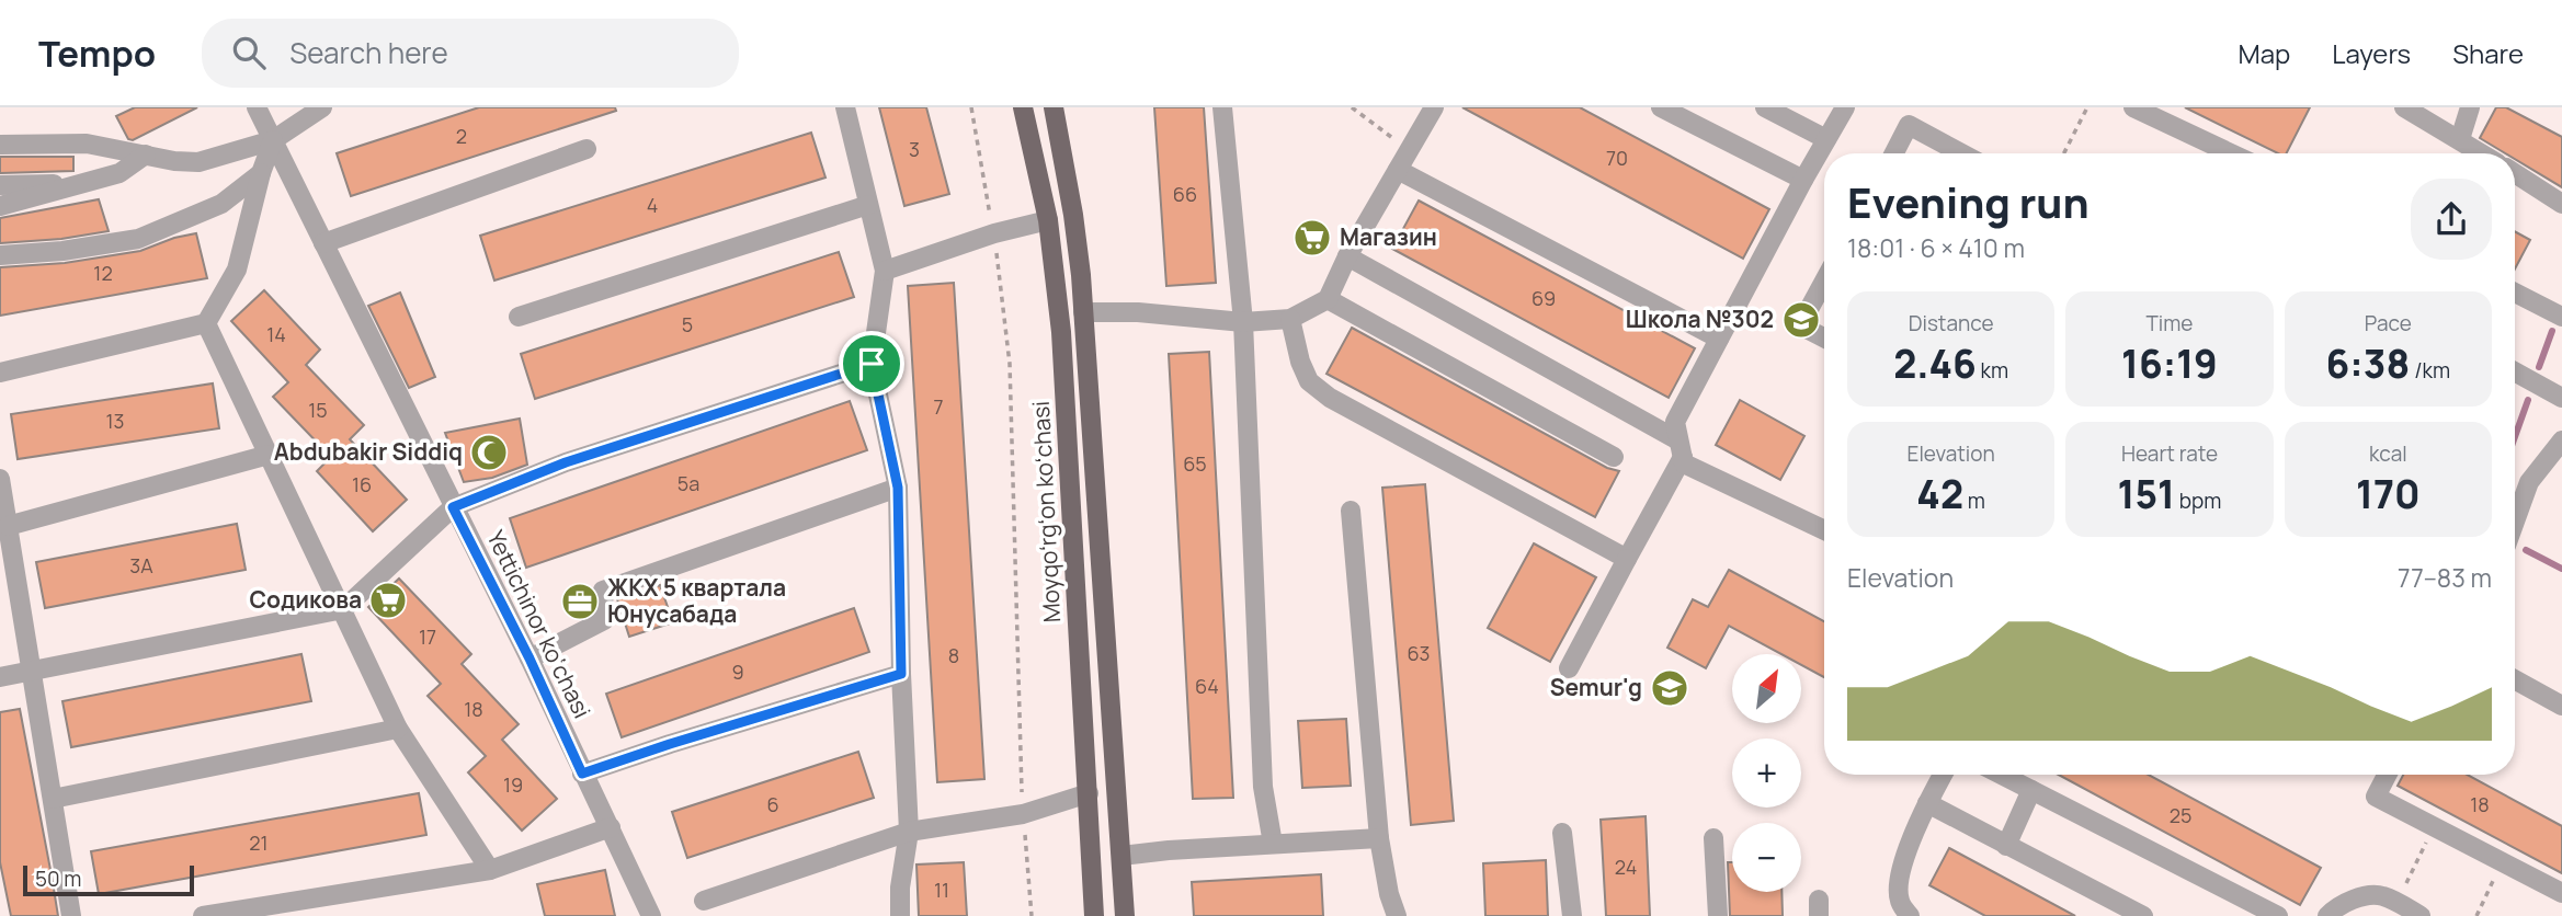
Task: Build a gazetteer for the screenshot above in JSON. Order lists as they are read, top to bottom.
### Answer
{
  "streets": {
    "main road": ["Moyqoʻrgʻon koʻchasi"],
    "street": ["Yettichinor ko‘chasi"]
  },
  "places": {
    "supermarket": ["Магазин", "Содикова"],
    "school or university": ["Школа №302", "Semur'g"],
    "mosque": ["Abdubakir Siddiq"],
    "office": ["ЖКХ 5 квартала Юнусабада"]
  },
  "house_numbers": [
    "2",
    "3",
    "70",
    "66",
    "4",
    "12",
    "69",
    "5",
    "14",
    "7",
    "15",
    "13",
    "65",
    "5а",
    "16",
    "3А",
    "17",
    "63",
    "8",
    "9",
    "64",
    "18",
    "19",
    "6",
    "18",
    "25",
    "21",
    "24",
    "11"
  ],
  "scale_bar": "50 m",
  "north": "top right",
  "page": {
    "header": "Tempo",
    "search": "Search here",
    "nav": ["Map", "Layers", "Share"],
    "heading": ["Evening run", "18:01 · 6 × 410 m"],
    "stats": [
      ["Distance", "2.46 km"],
      ["Time", "16:19"],
      ["Pace", "6:38 /km"],
      ["Elevation", "42 m"],
      ["Heart rate", "151 bpm"],
      ["kcal", "170"]
    ],
    "chart": ["Elevation", "77–83 m"],
    "map_buttons": ["+", "−"],
    "scale": "50 m"
  }
}
